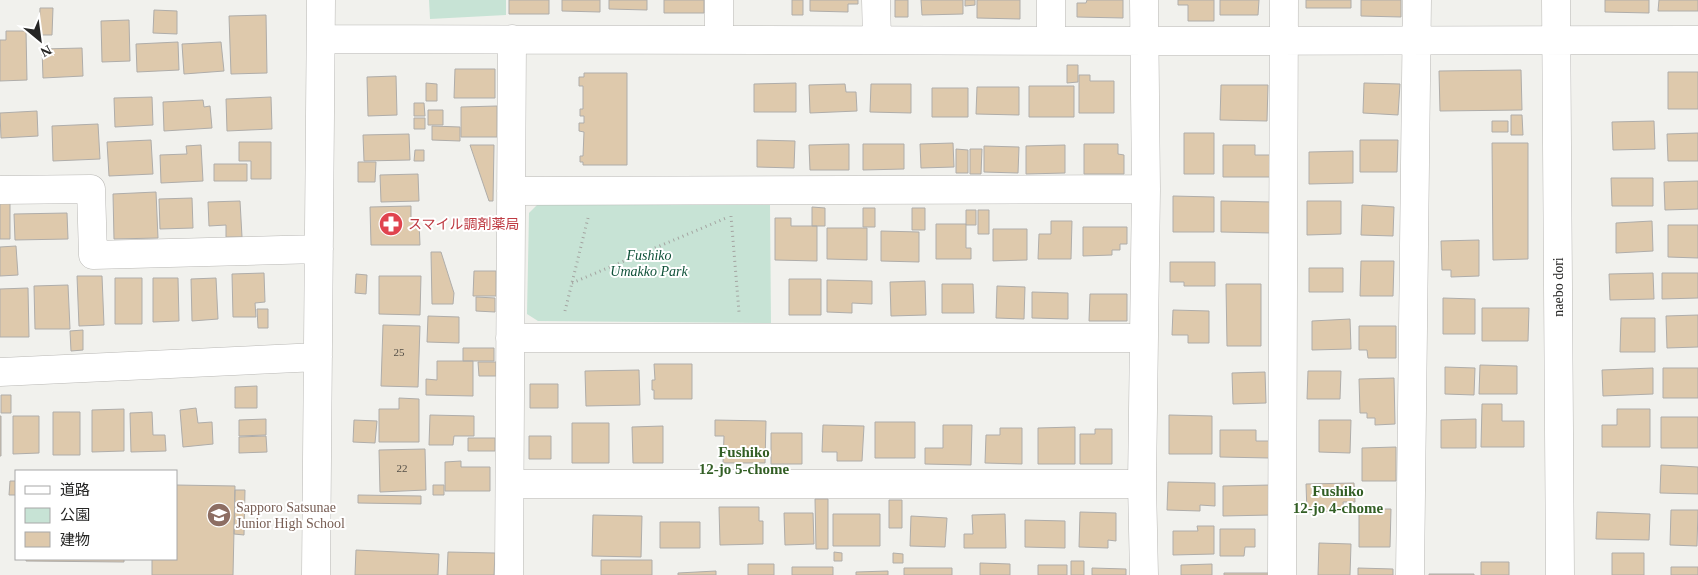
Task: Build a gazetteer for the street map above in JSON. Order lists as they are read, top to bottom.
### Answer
{
  "streets": {
    "street": ["naebo dori"]
  },
  "districts": ["Fushiko 12-jo 5-chome", "Fushiko 12-jo 4-chome"],
  "parks": ["Fushiko Umakko Park"],
  "places": {
    "pharmacy": ["スマイル調剤薬局"],
    "school or university": ["Sapporo Satsunae Junior High School"]
  },
  "house_numbers": ["25", "22"],
  "legend": ["道路", "公園", "建物"],
  "north": "bottom right"
}
